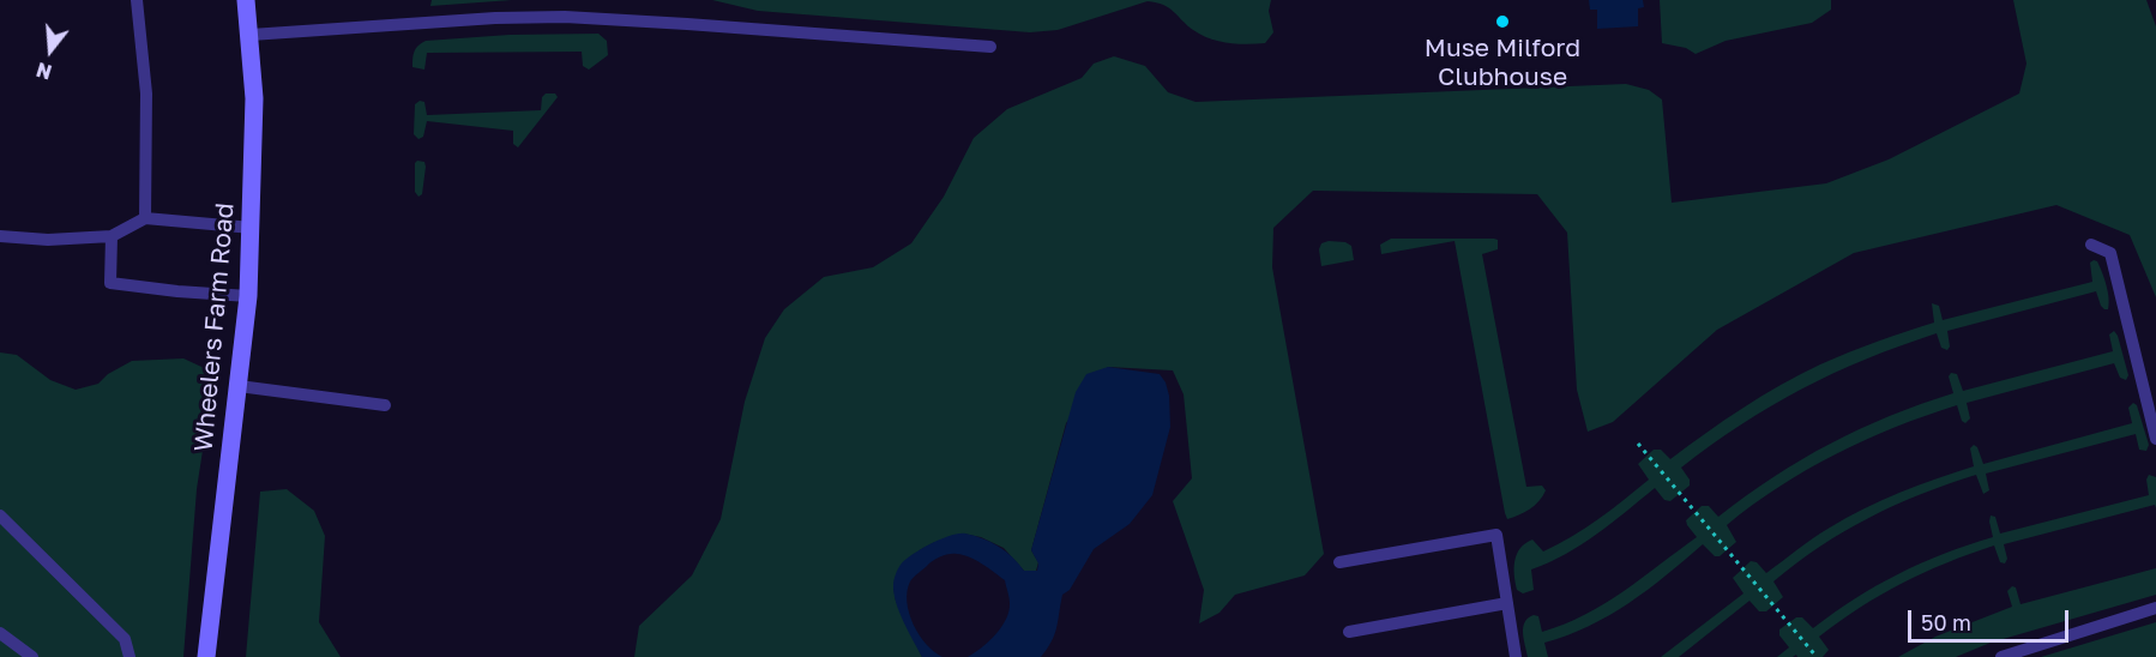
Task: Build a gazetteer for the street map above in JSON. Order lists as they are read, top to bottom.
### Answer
{
  "streets": {
    "main road": ["Wheelers Farm Road"]
  },
  "places": ["Muse Milford Clubhouse"],
  "scale_bar": "50 m",
  "north": "bottom"
}
